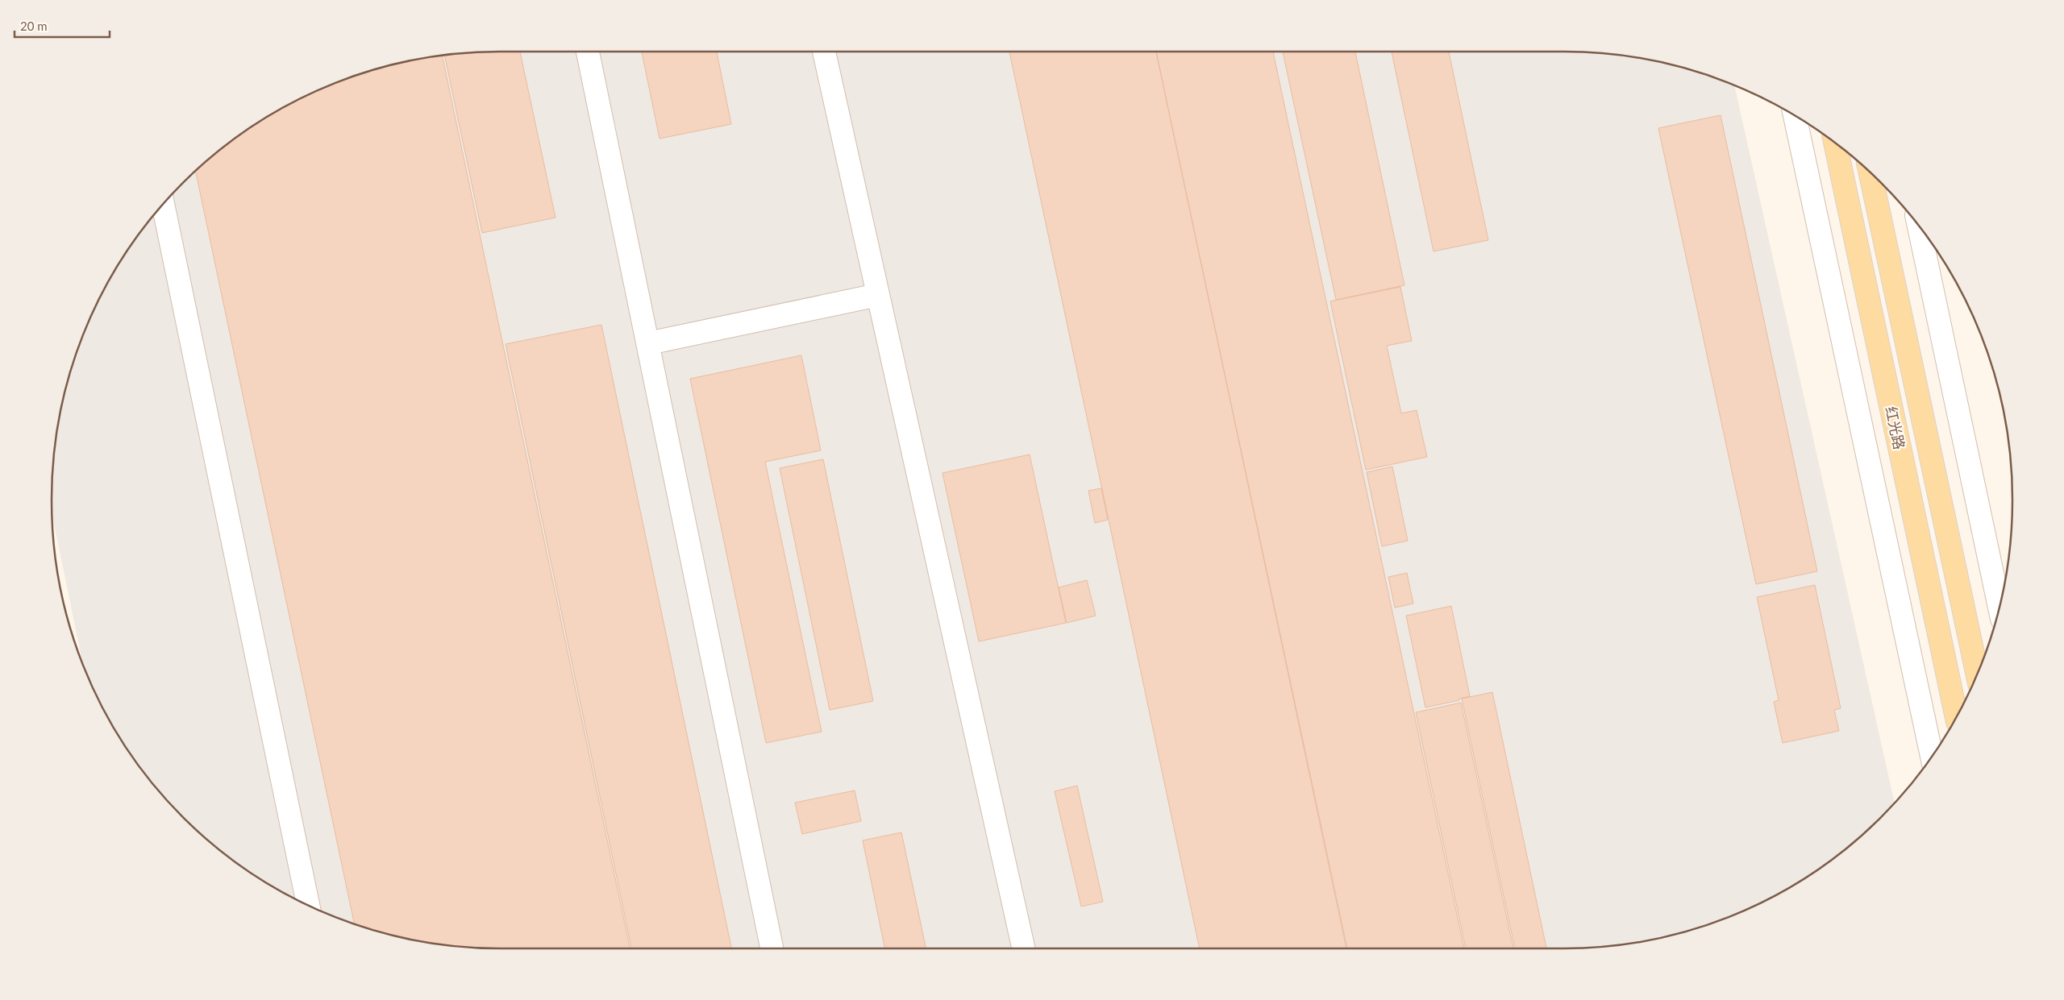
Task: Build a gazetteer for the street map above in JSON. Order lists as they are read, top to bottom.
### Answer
{
  "streets": {
    "main road": ["红光路"]
  },
  "scale_bar": "20 m"
}
